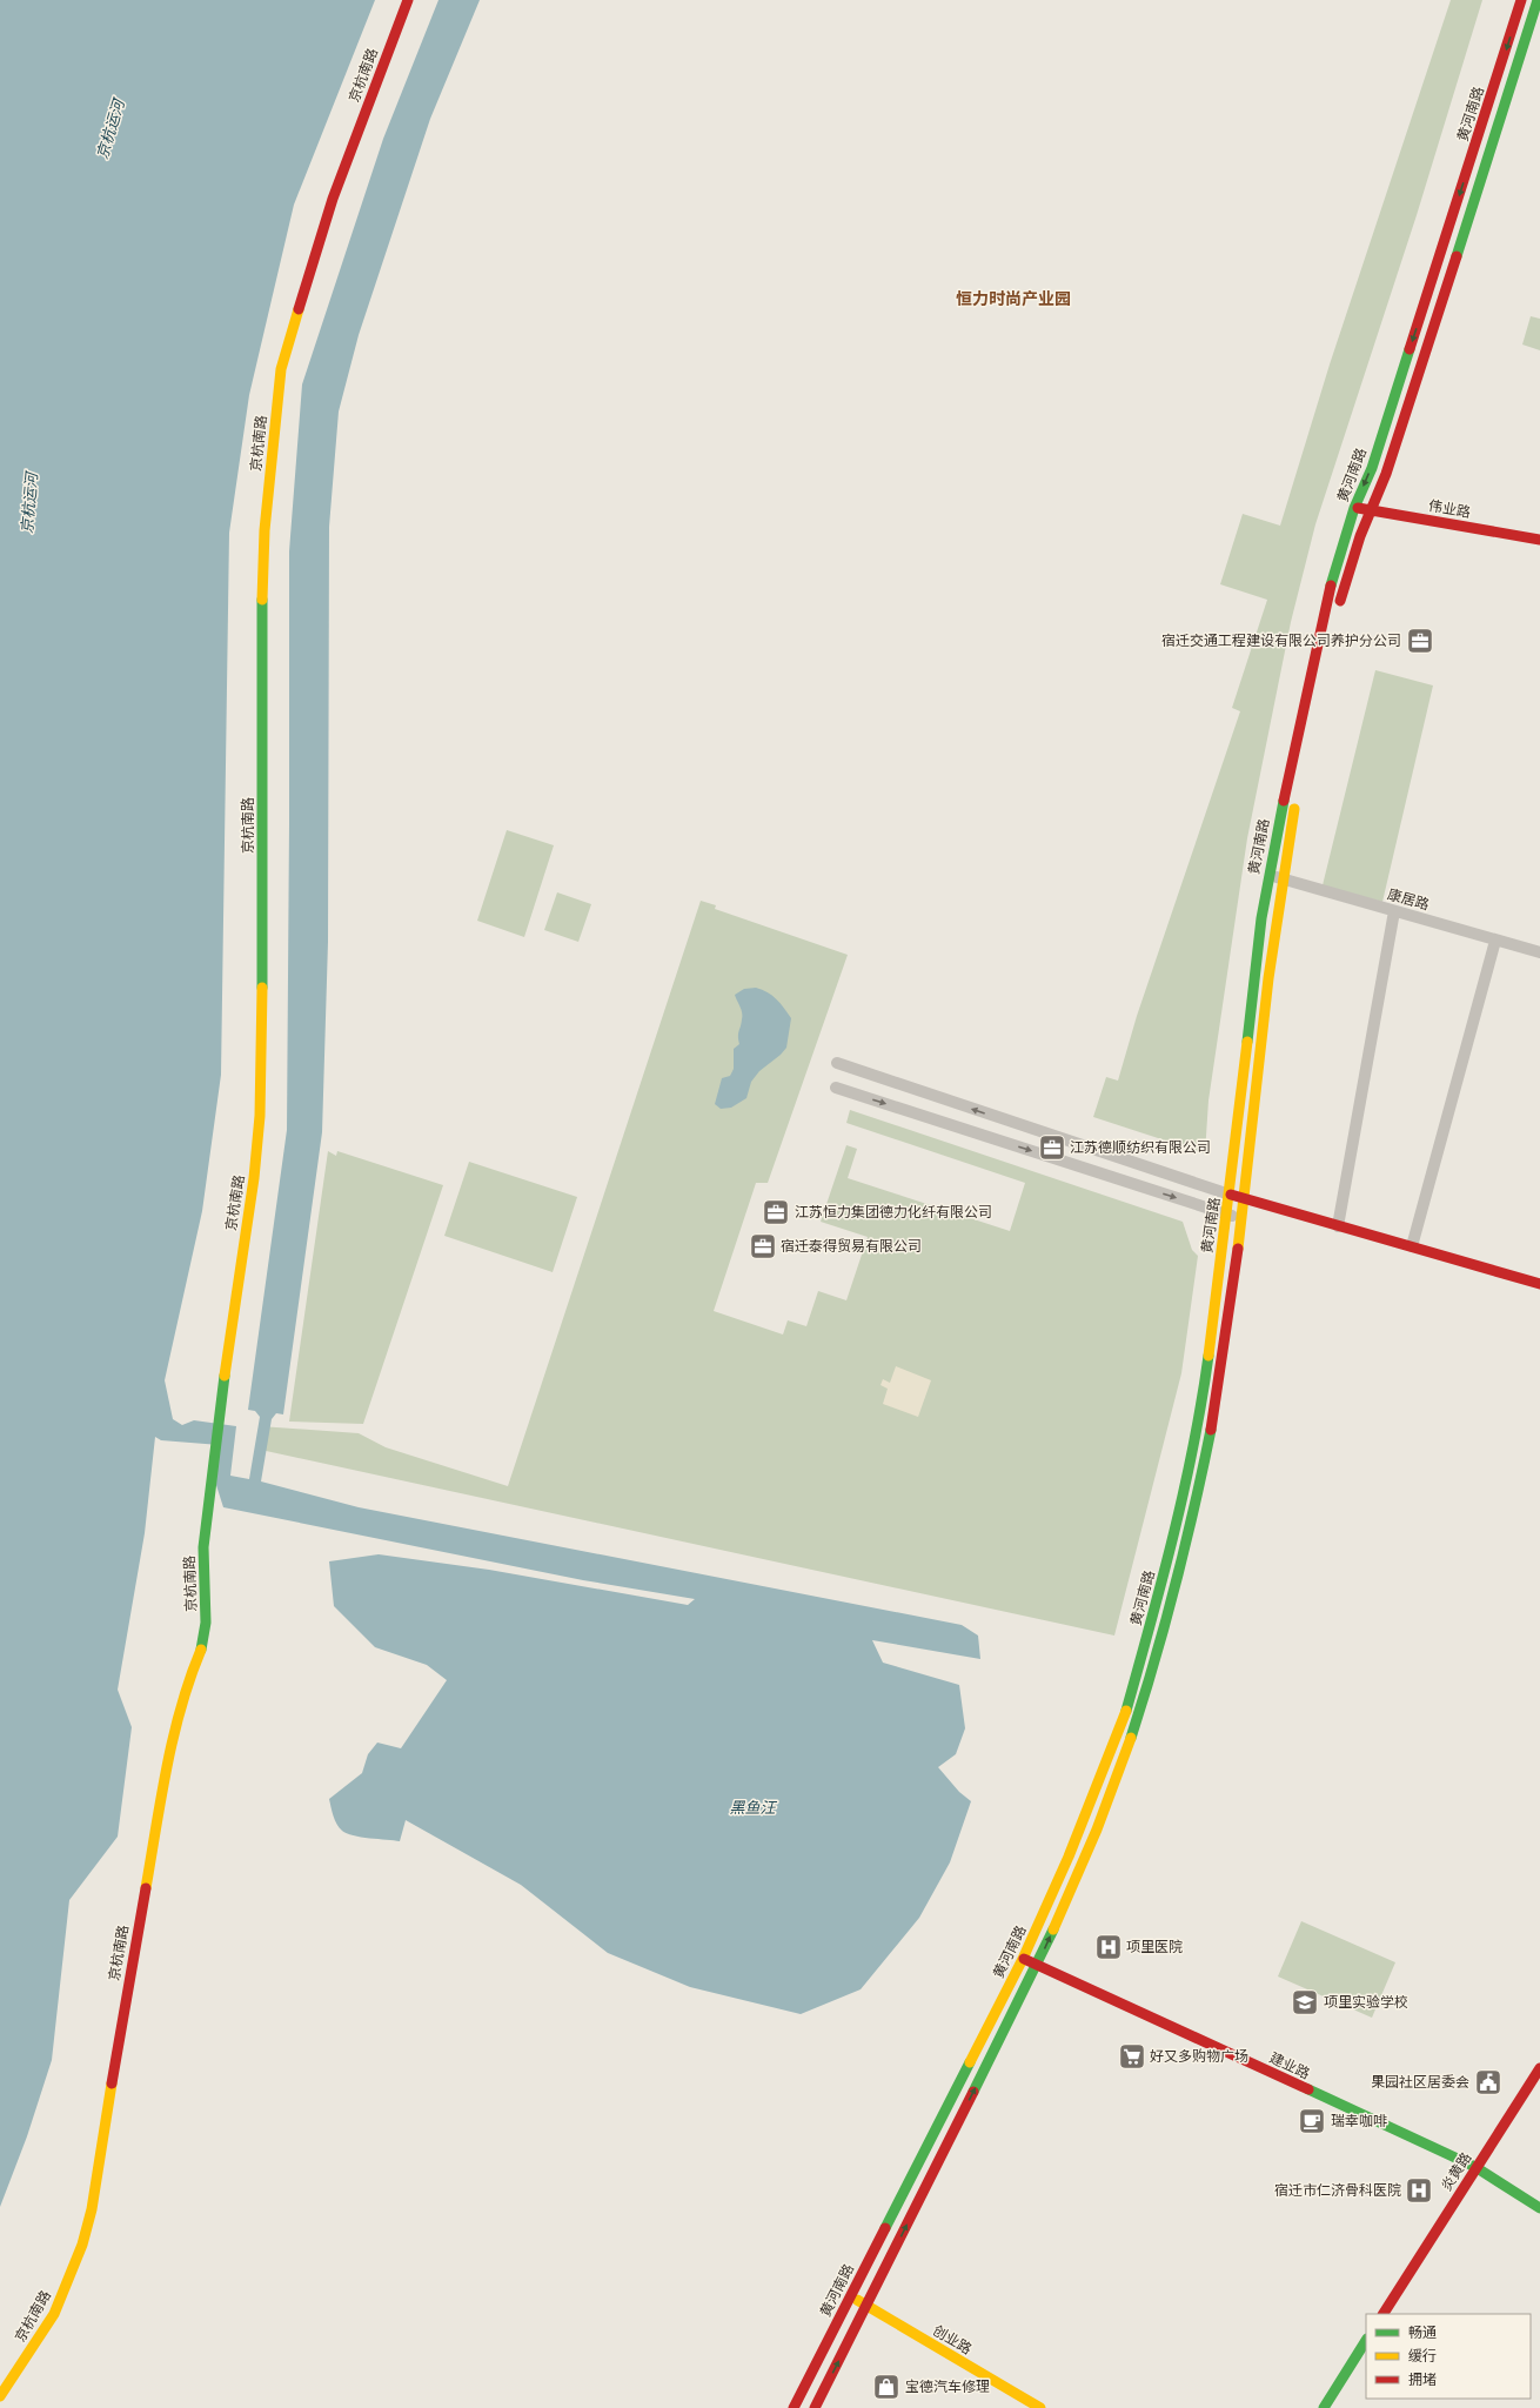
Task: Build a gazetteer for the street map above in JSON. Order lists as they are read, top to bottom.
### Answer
{
  "streets": {
    "main road": [
      "京杭南路",
      "黄河南路",
      "伟业路",
      "建业路",
      "炎黄路",
      "创业路"
    ],
    "street": ["康居路"]
  },
  "crossings": [
    ["黄河南路", "伟业路"],
    ["黄河南路", "康居路"],
    ["黄河南路", "建业路"],
    ["黄河南路", "创业路"],
    ["建业路", "炎黄路"]
  ],
  "districts": ["恒力时尚产业园"],
  "water": ["京杭运河", "黑鱼汪"],
  "places": {
    "office": [
      "宿迁交通工程建设有限公司养护分公司",
      "江苏德顺纺织有限公司",
      "江苏恒力集团德力化纤有限公司",
      "宿迁泰得贸易有限公司"
    ],
    "hospital": ["项里医院", "宿迁市仁济骨科医院"],
    "school or university": ["项里实验学校"],
    "supermarket": ["好又多购物广场"],
    "public building": ["果园社区居委会"],
    "cafe": ["瑞幸咖啡"],
    "shop": ["宝德汽车修理"]
  },
  "legend": ["畅通", "缓行", "拥堵"]
}
